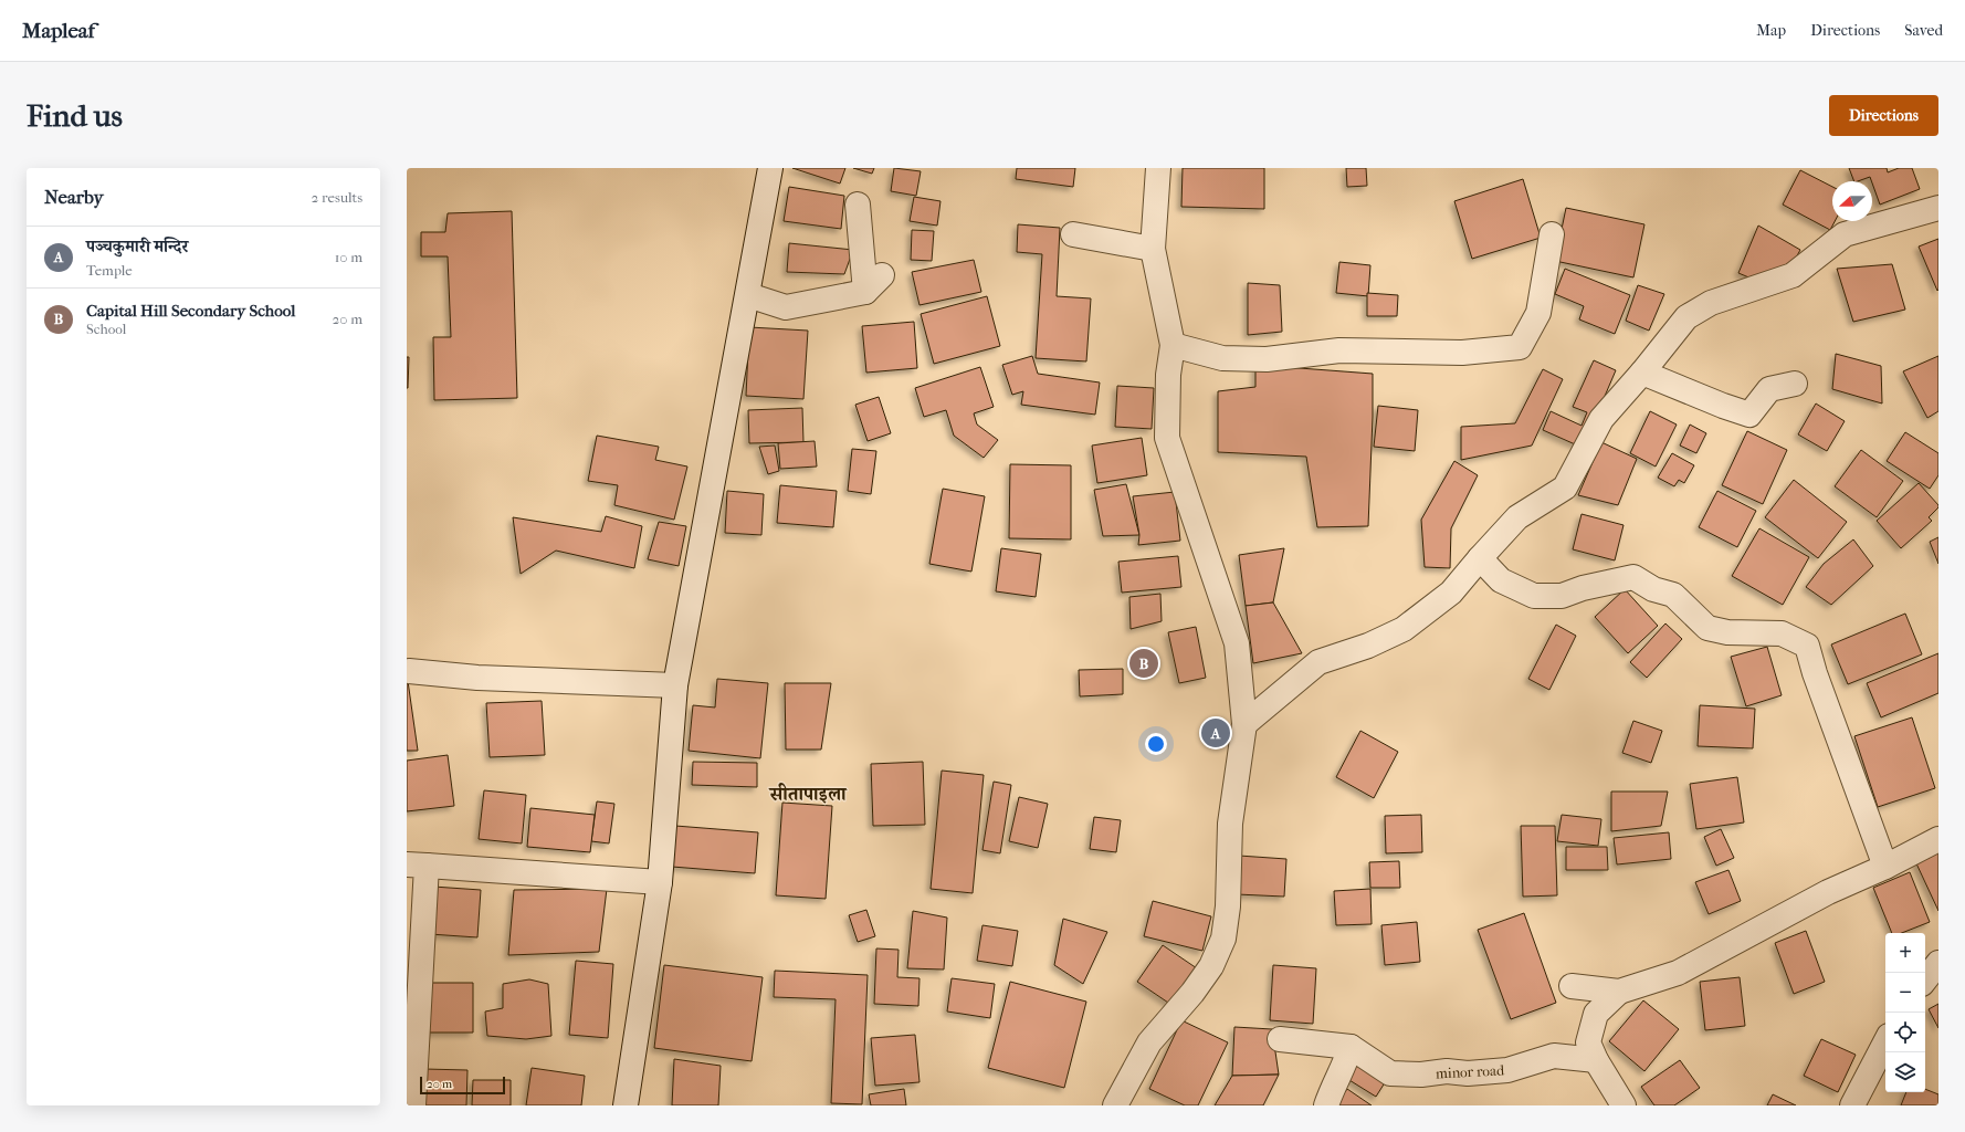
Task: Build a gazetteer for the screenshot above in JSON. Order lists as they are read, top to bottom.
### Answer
{
  "streets": {
    "street": ["minor road"]
  },
  "districts": ["सीतापाइला"],
  "scale_bar": "20 m",
  "north": "left",
  "page": {
    "header": "Mapleaf",
    "nav": ["Map", "Directions", "Saved"],
    "buttons": "Directions",
    "title": "Find us",
    "heading": ["Nearby", "2 results"],
    "list": [
      {
        "mark": "A",
        "name": "पञ्चकुमारी मन्दिर",
        "note": "Temple",
        "value": "10 m"
      },
      {
        "mark": "B",
        "name": "Capital Hill Secondary School",
        "note": "School",
        "value": "20 m"
      }
    ],
    "pins": ["B", "A"],
    "map_buttons": ["+", "−"],
    "scale": "20 m"
  }
}
